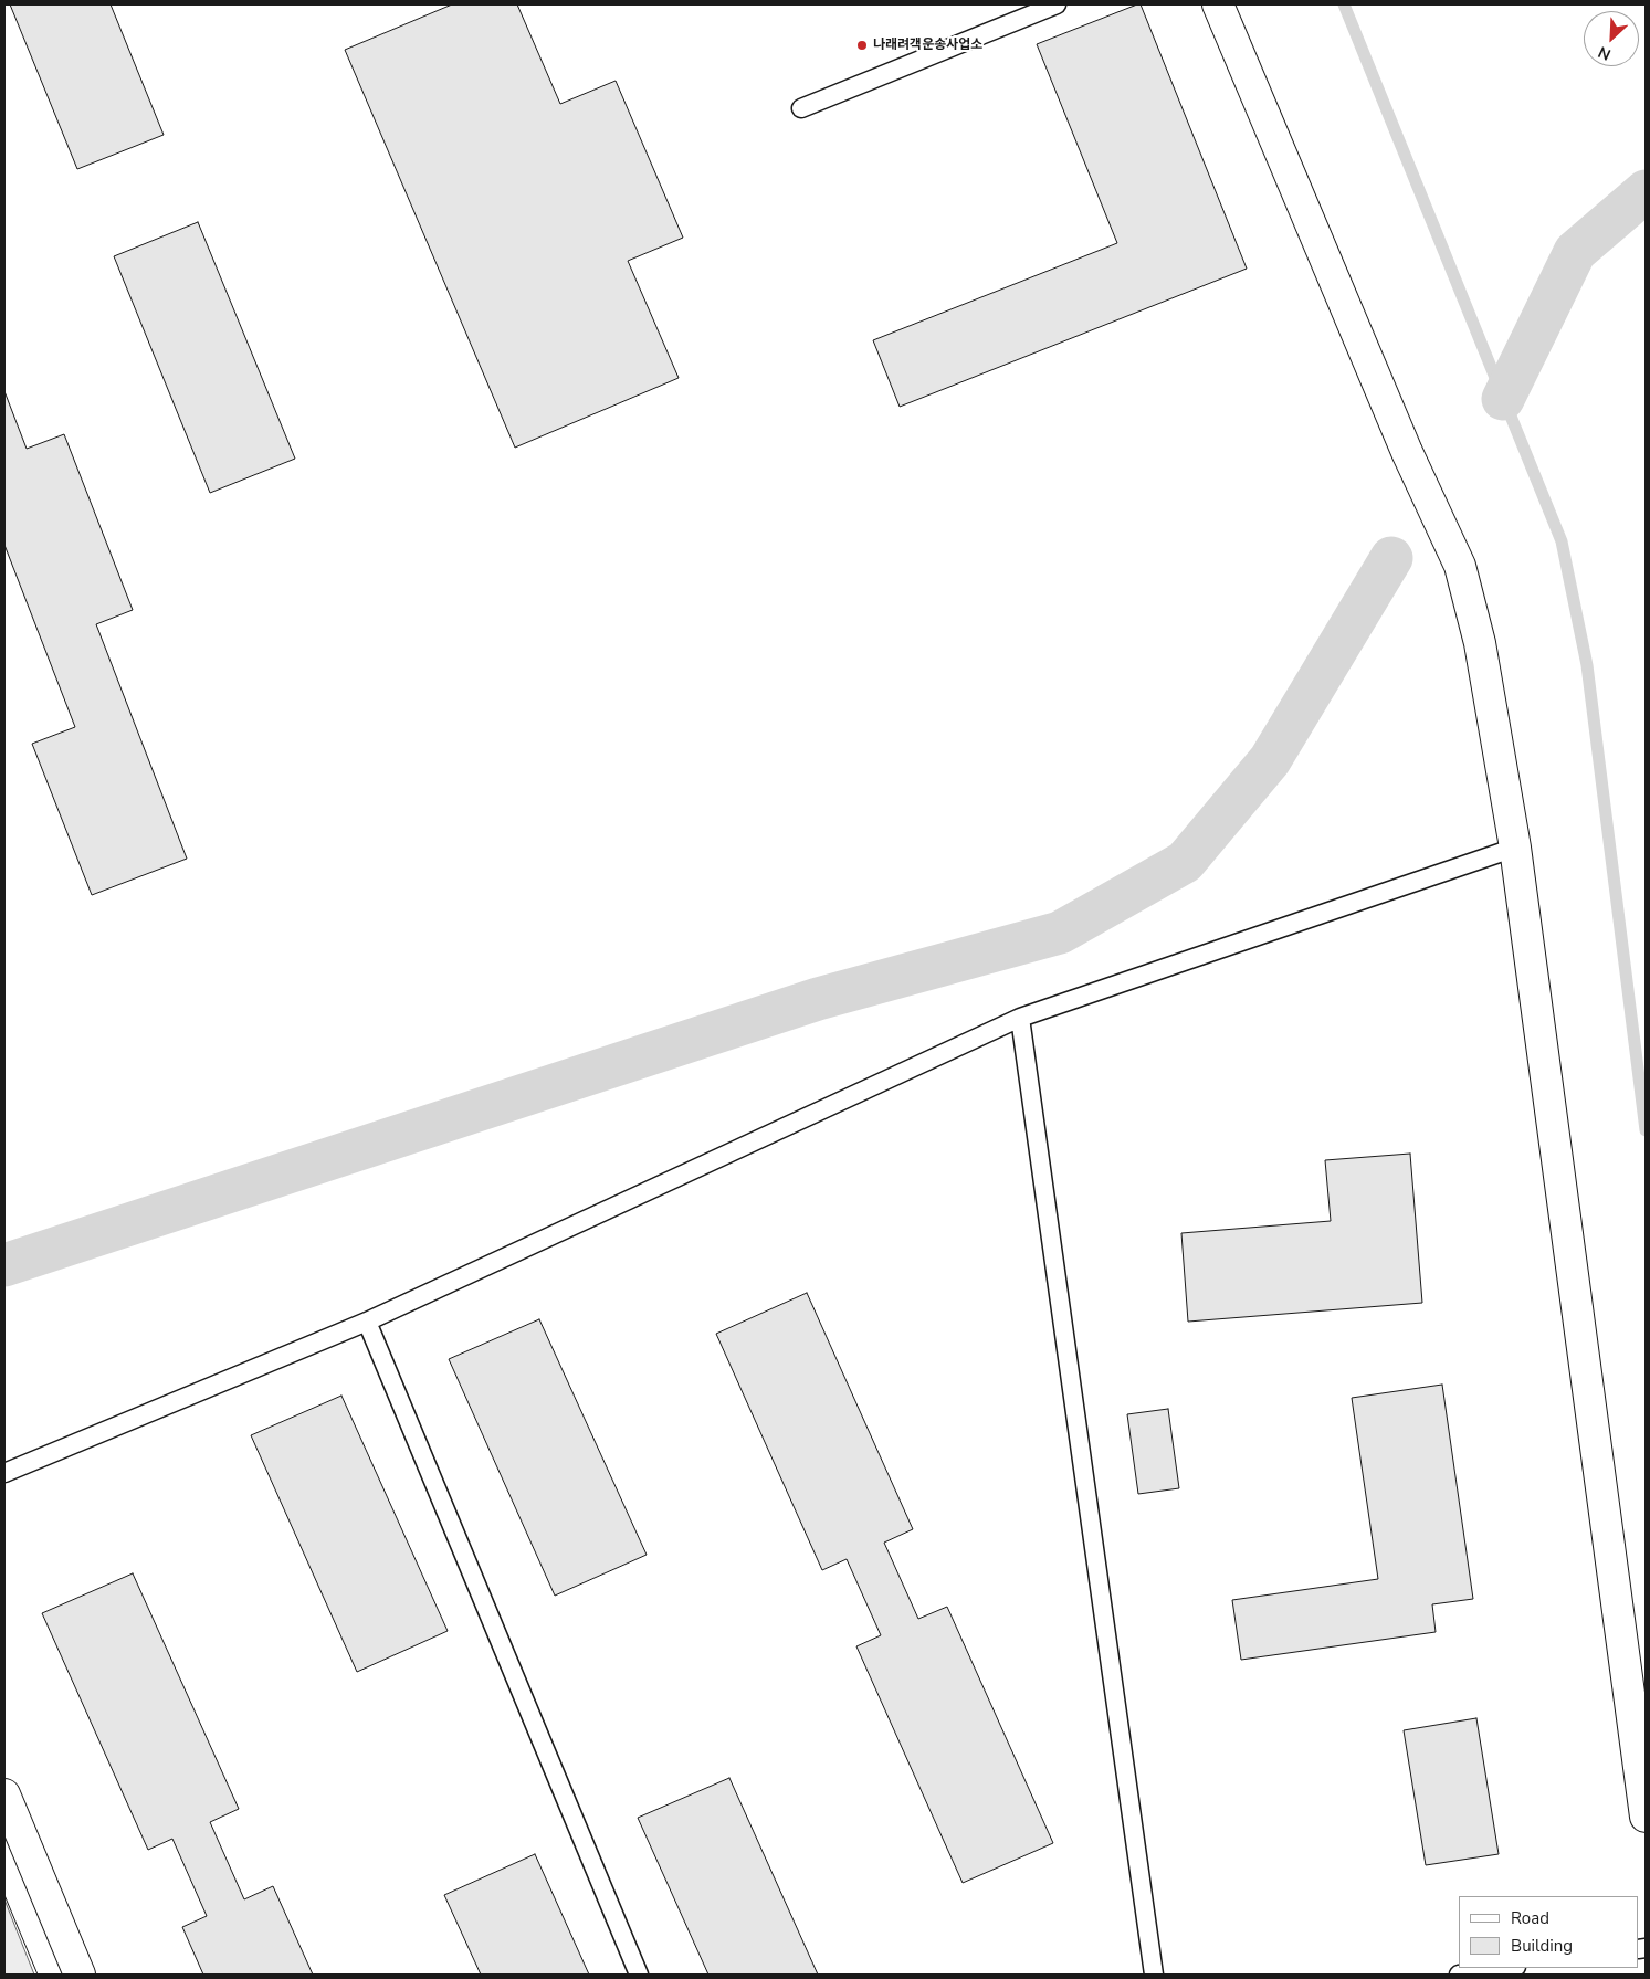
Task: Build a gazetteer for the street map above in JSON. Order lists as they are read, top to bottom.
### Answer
{
  "places": ["나래려객운송사업소"],
  "legend": ["Road", "Building"],
  "north": "bottom left"
}
